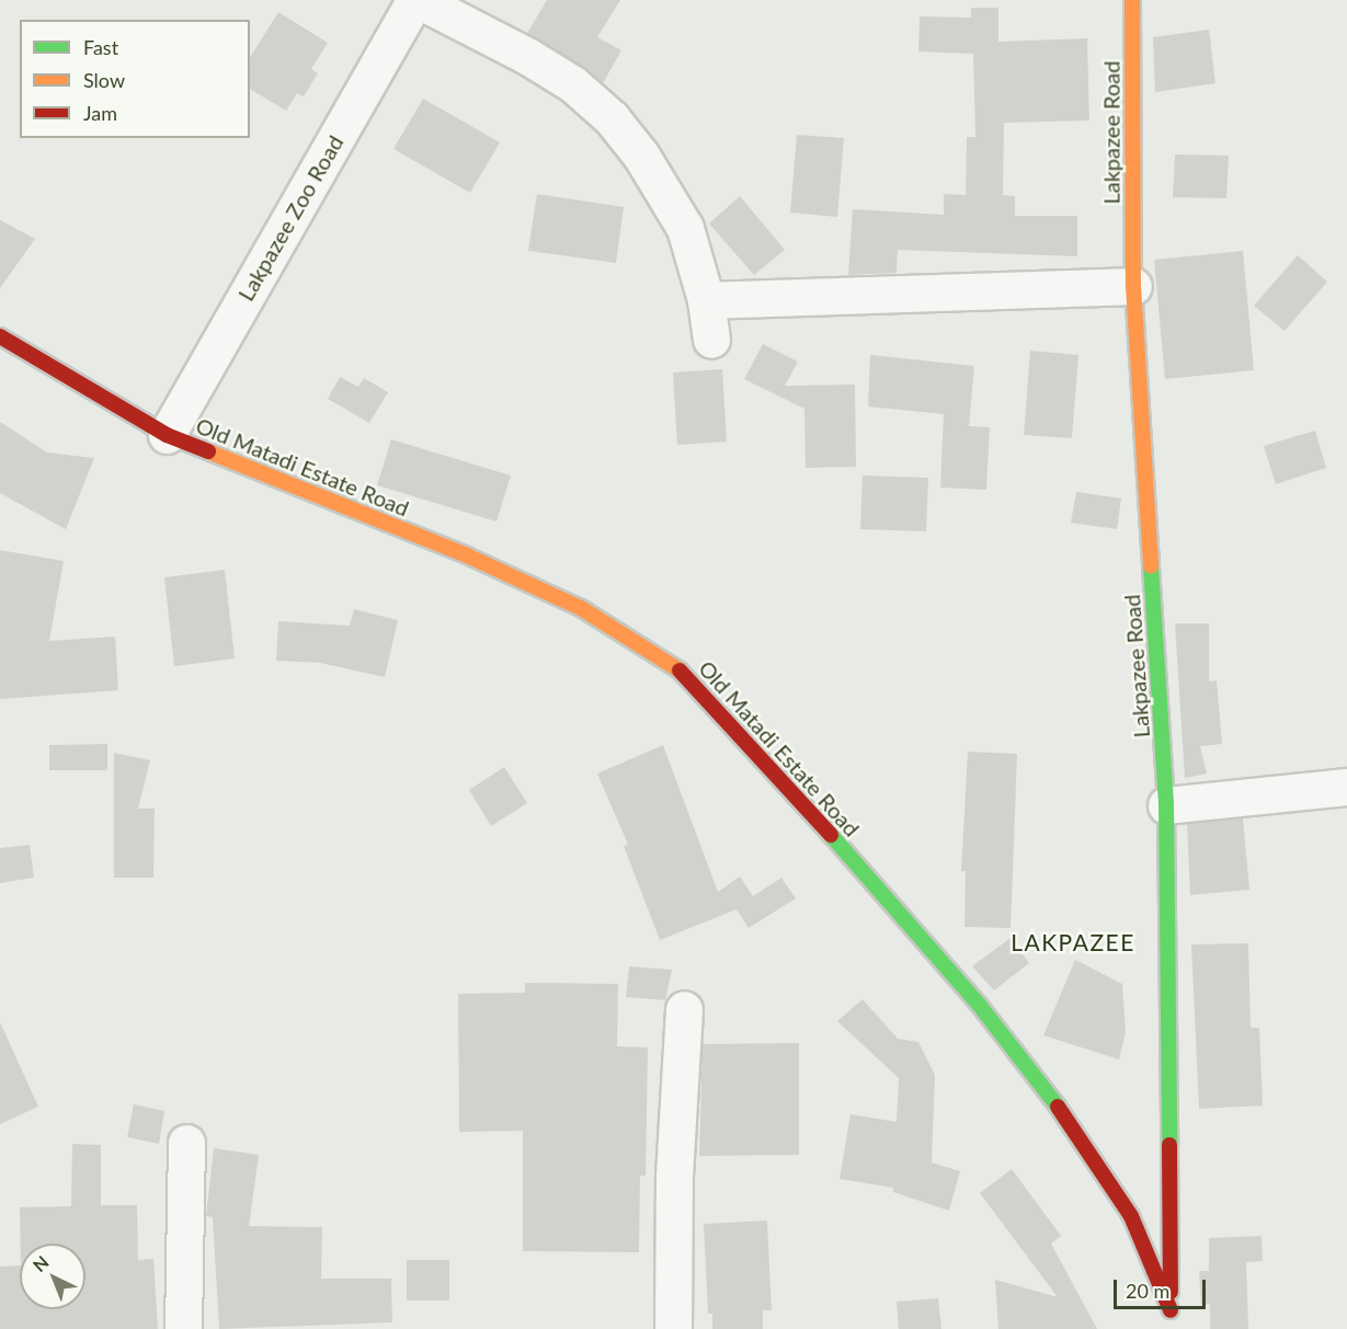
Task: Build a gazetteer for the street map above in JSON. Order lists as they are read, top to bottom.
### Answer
{
  "streets": {
    "street": ["Lakpazee Road", "Lakpazee Zoo Road", "Old Matadi Estate Road"]
  },
  "crossings": [
    ["Lakpazee Road", "Old Matadi Estate Road"],
    ["Lakpazee Zoo Road", "Old Matadi Estate Road"]
  ],
  "districts": ["LAKPAZEE"],
  "legend": ["Fast", "Slow", "Jam"],
  "scale_bar": "20 m",
  "north": "top left"
}
